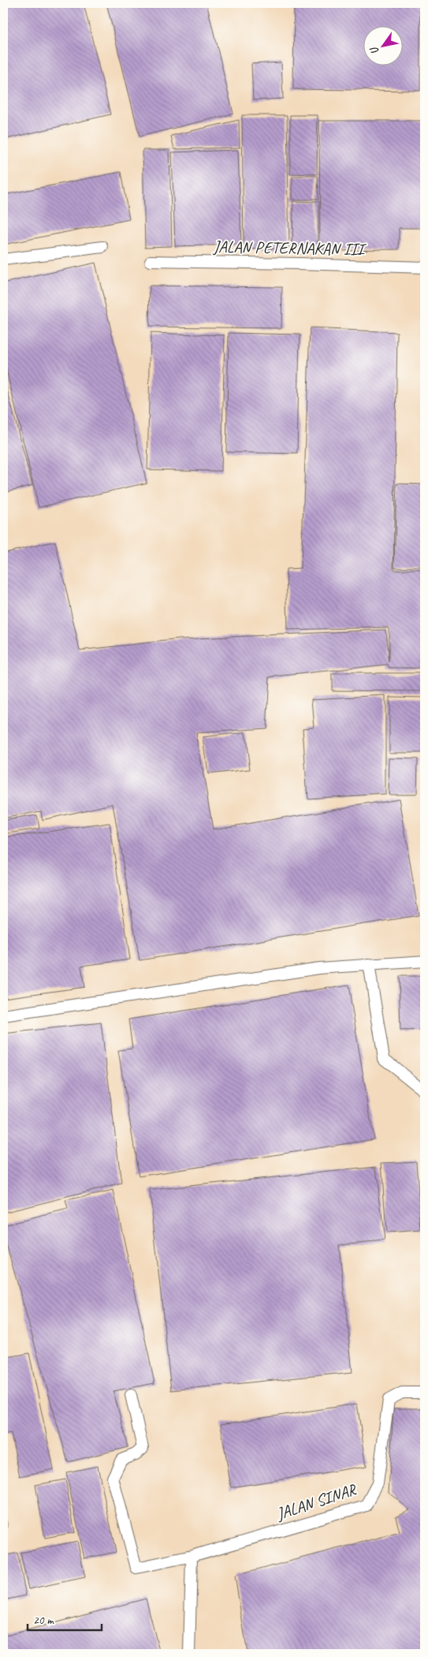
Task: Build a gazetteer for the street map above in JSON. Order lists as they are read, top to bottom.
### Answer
{
  "streets": {
    "lane": ["JALAN PETERNAKAN III", "JALAN SINAR"]
  },
  "scale_bar": "20 m",
  "north": "bottom left"
}
